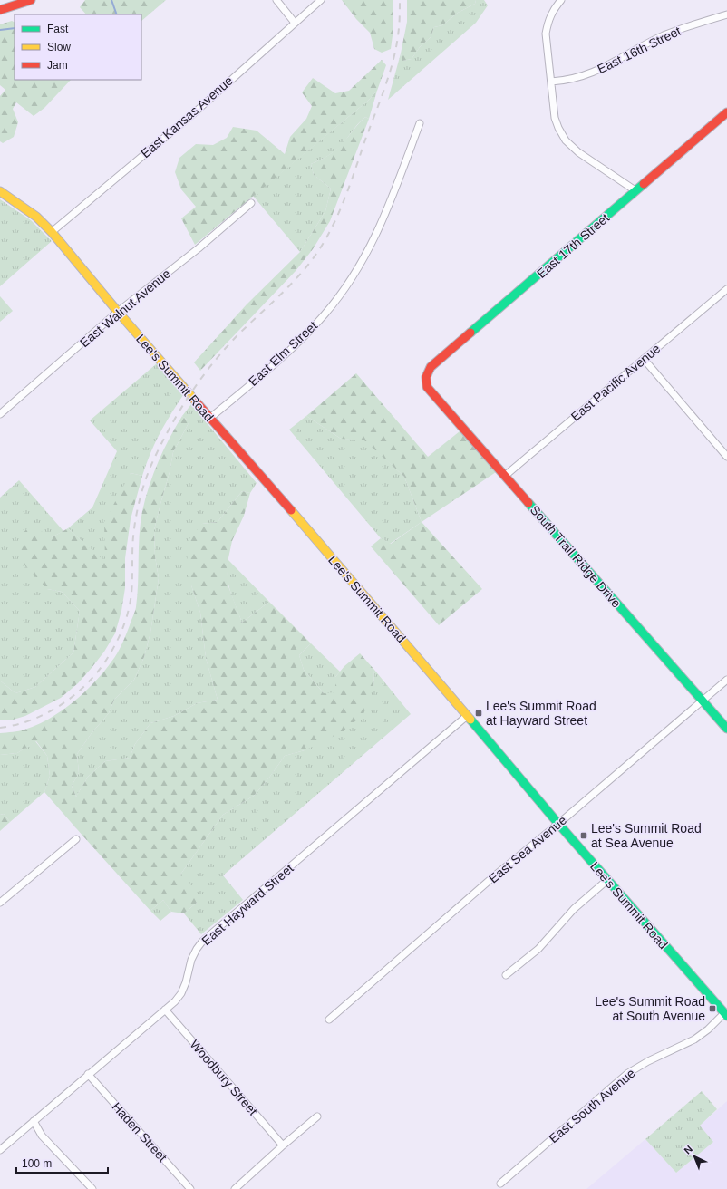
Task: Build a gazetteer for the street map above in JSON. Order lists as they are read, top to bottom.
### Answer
{
  "streets": {
    "main road": ["East 17th Street", "Lee's Summit Road", "South Trail Ridge Drive"],
    "street": [
      "East 16th Street",
      "East Kansas Avenue",
      "East Walnut Avenue",
      "East Elm Street",
      "East Pacific Avenue",
      "East Sea Avenue",
      "East Hayward Street",
      "Woodbury Street",
      "East South Avenue",
      "Haden Street"
    ]
  },
  "crossings": [
    ["East Kansas Avenue", "Lee's Summit Road"],
    ["East 17th Street", "South Trail Ridge Drive"],
    ["East Walnut Avenue", "Lee's Summit Road"],
    ["East Elm Street", "Lee's Summit Road"],
    ["Lee's Summit Road", "East Sea Avenue"],
    ["Lee's Summit Road", "East Hayward Street"],
    ["Lee's Summit Road", "East South Avenue"],
    ["East Pacific Avenue", "South Trail Ridge Drive"],
    ["South Trail Ridge Drive", "East Sea Avenue"],
    ["East Hayward Street", "Woodbury Street"],
    ["East Hayward Street", "Haden Street"]
  ],
  "places": {
    "transit": ["Lee's Summit Road at Hayward Street", "Lee's Summit Road at Sea Avenue", "Lee's Summit Road at South Avenue"]
  },
  "legend": ["Fast", "Slow", "Jam"],
  "scale_bar": "100 m",
  "north": "top left"
}
